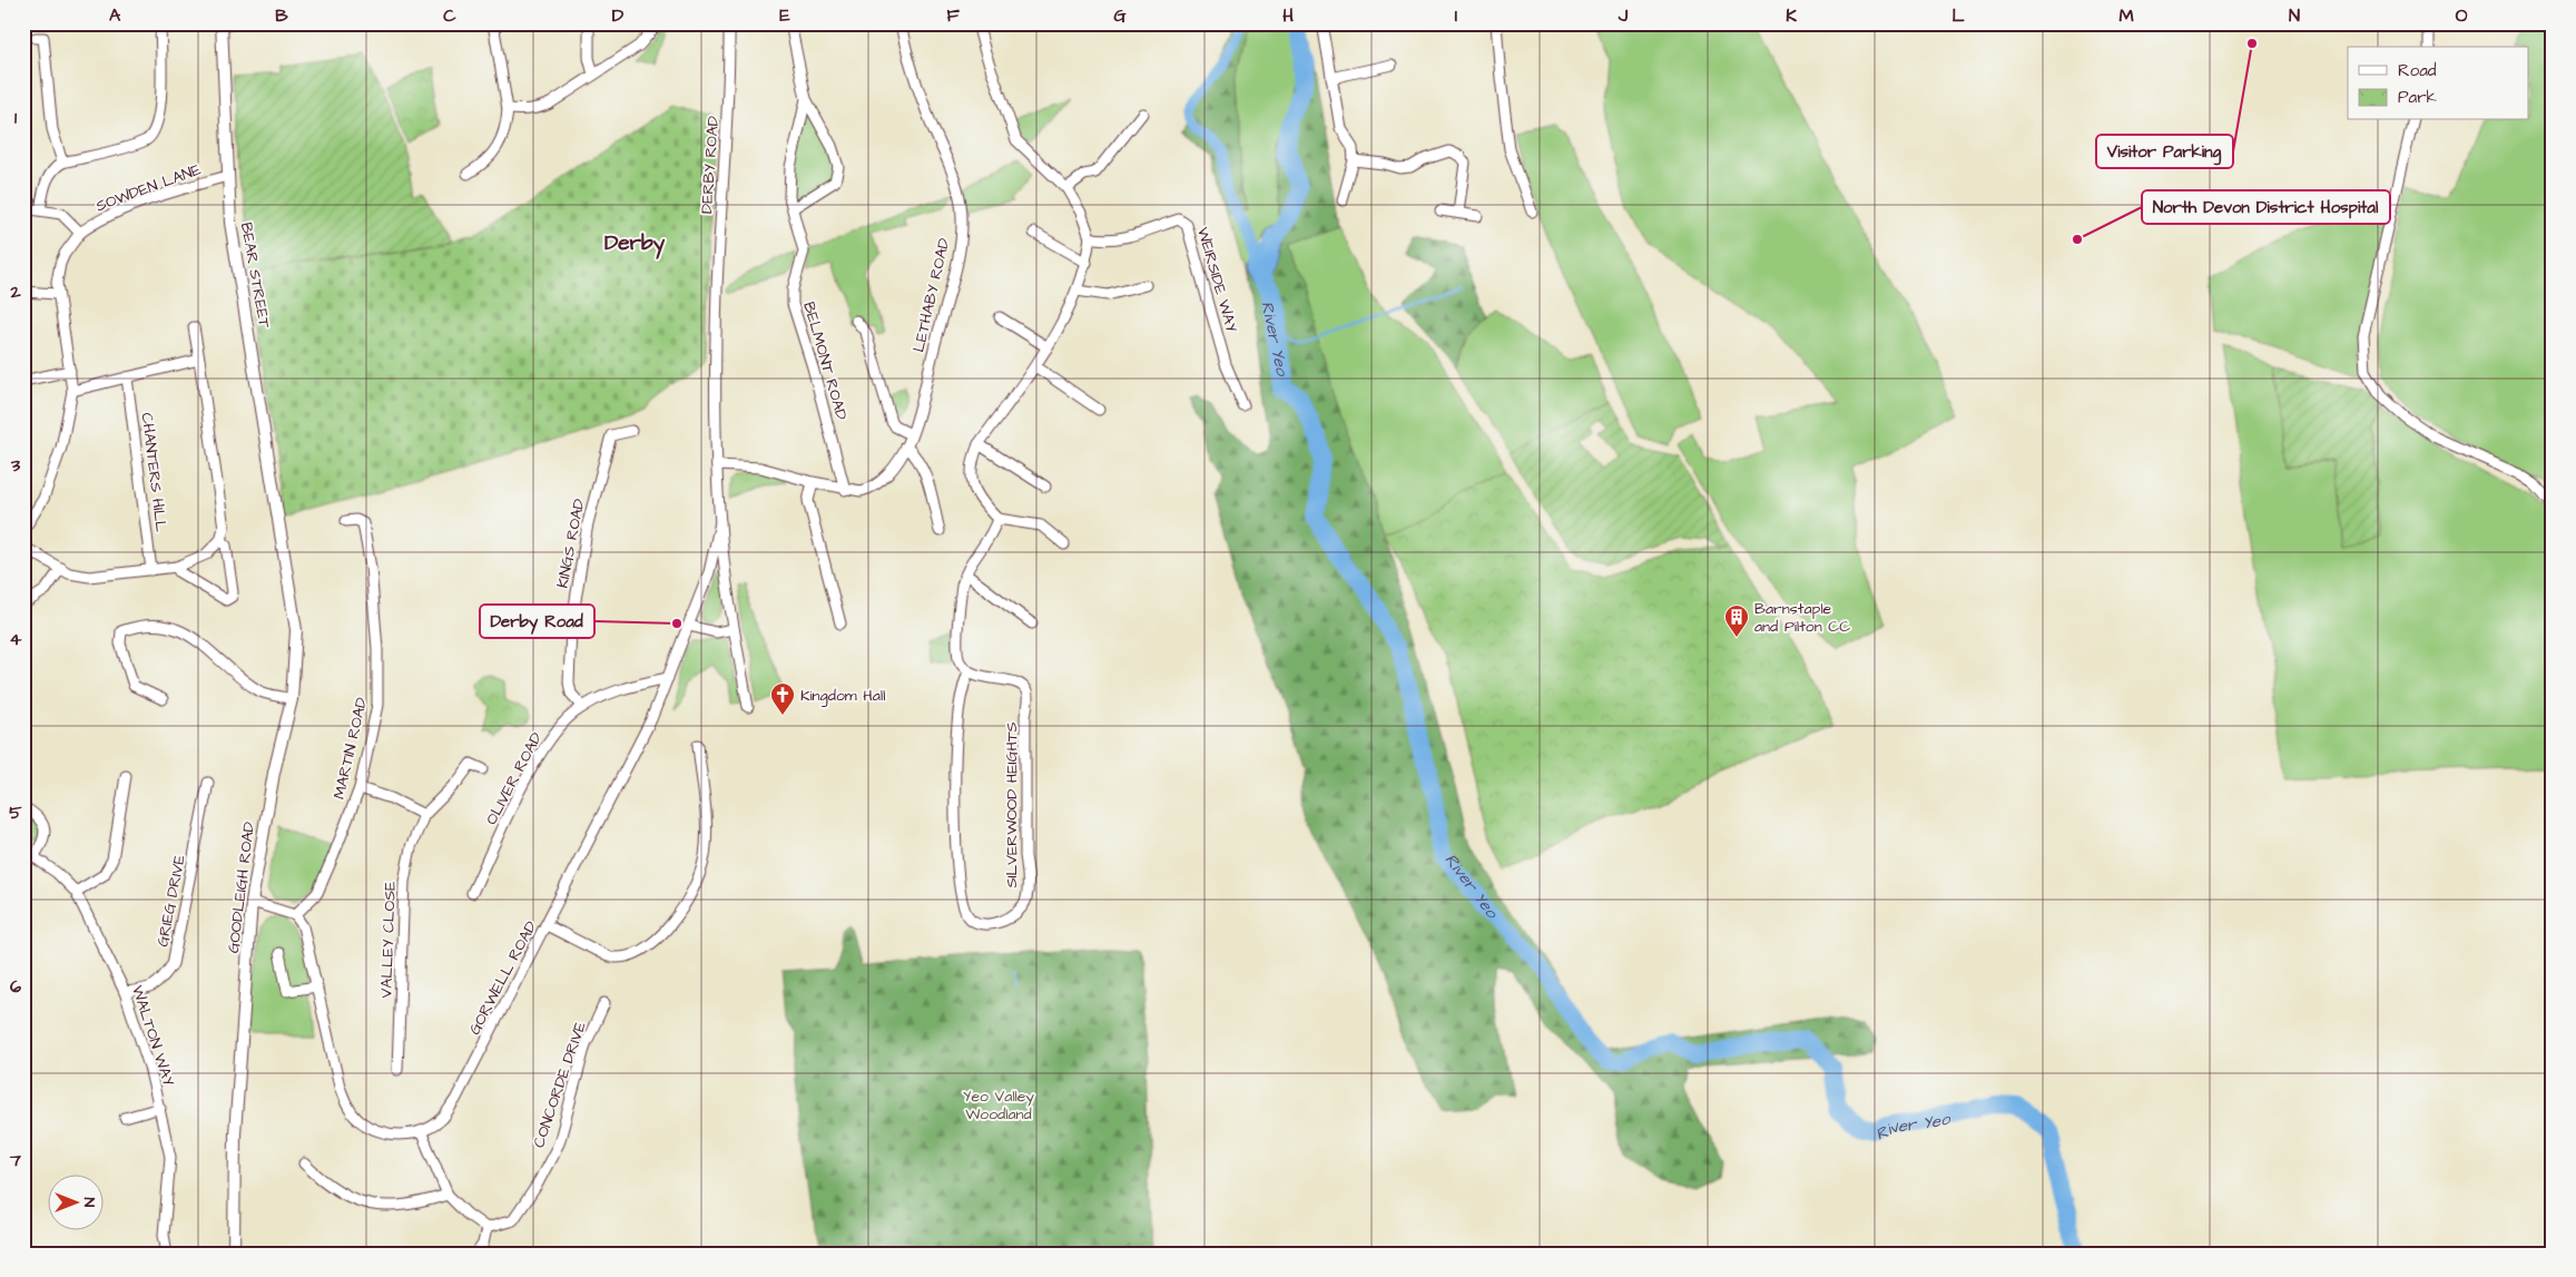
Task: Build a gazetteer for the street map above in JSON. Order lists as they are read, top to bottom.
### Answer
{
  "streets": {
    "street": [
      "DERBY ROAD",
      "SOWDEN LANE",
      "BEAR STREET",
      "WEIRSIDE WAY",
      "LETHABY ROAD",
      "BELMONT ROAD",
      "CHANTERS HILL",
      "KINGS ROAD",
      "MARTIN ROAD",
      "OLIVER ROAD",
      "SILVERWOOD HEIGHTS",
      "GOODLEIGH ROAD",
      "GRIEG DRIVE",
      "VALLEY CLOSE",
      "GORWELL ROAD",
      "WALTON WAY",
      "CONCORDE DRIVE"
    ]
  },
  "crossings": [
    ["DERBY ROAD", "GORWELL ROAD"],
    ["SOWDEN LANE", "BEAR STREET"],
    ["BEAR STREET", "GOODLEIGH ROAD"],
    ["LETHABY ROAD", "BELMONT ROAD"],
    ["KINGS ROAD", "OLIVER ROAD"],
    ["MARTIN ROAD", "GORWELL ROAD"],
    ["OLIVER ROAD", "GORWELL ROAD"],
    ["GRIEG DRIVE", "WALTON WAY"]
  ],
  "districts": ["Derby"],
  "water": ["River Yeo"],
  "parks": ["Yeo Valley Woodland"],
  "places": {
    "other": ["Visitor Parking", "North Devon District Hospital", "Derby Road"],
    "building": ["Barnstaple and Pilton CC"],
    "church": ["Kingdom Hall"]
  },
  "legend": ["Road", "Park"],
  "north": "right",
  "grid": {
    "columns": [
      "A",
      "B",
      "C",
      "D",
      "E",
      "F",
      "G",
      "H",
      "I",
      "J",
      "K",
      "L",
      "M",
      "N",
      "O"
    ],
    "rows": [
      "1",
      "2",
      "3",
      "4",
      "5",
      "6",
      "7"
    ]
  }
}
